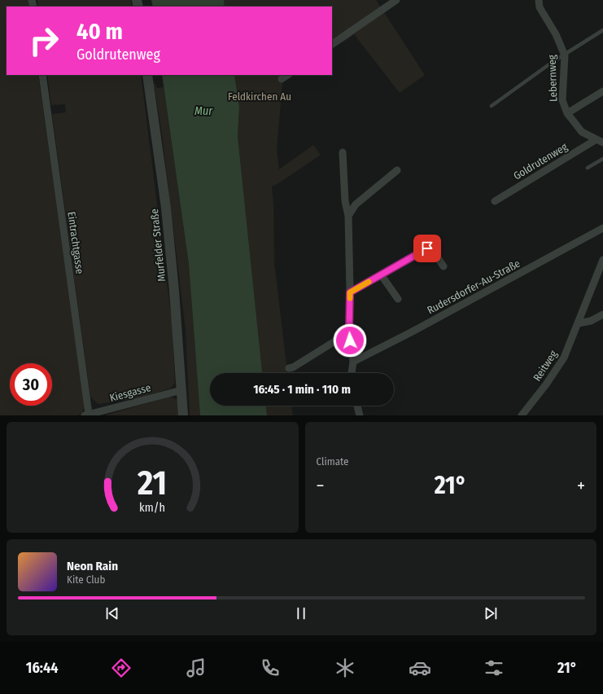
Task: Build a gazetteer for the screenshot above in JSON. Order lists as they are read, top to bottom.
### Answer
{
  "streets": {
    "street": [
      "Lebernweg",
      "Goldrutenweg",
      "Eintrachtgasse",
      "Murfelder Straße",
      "Rudersdorfer-Au-Straße",
      "Reitweg",
      "Kiesgasse"
    ]
  },
  "crossings": [
    ["Lebernweg", "Goldrutenweg"],
    ["Eintrachtgasse", "Kiesgasse"],
    ["Murfelder Straße", "Kiesgasse"]
  ],
  "water": ["Mur"],
  "parks": ["Feldkirchen Au"],
  "page": {
    "turn": ["40 m", "Goldrutenweg"],
    "limit": "30",
    "trip": "16:45 · 1 min · 110 m",
    "tile": "Climate",
    "heat": ["−", "21°", "+"],
    "song": ["Neon Rain", "Kite Club"],
    "tabs": ["16:44", "21°"],
    "gauge": ["21", "km/h"]
  }
}
